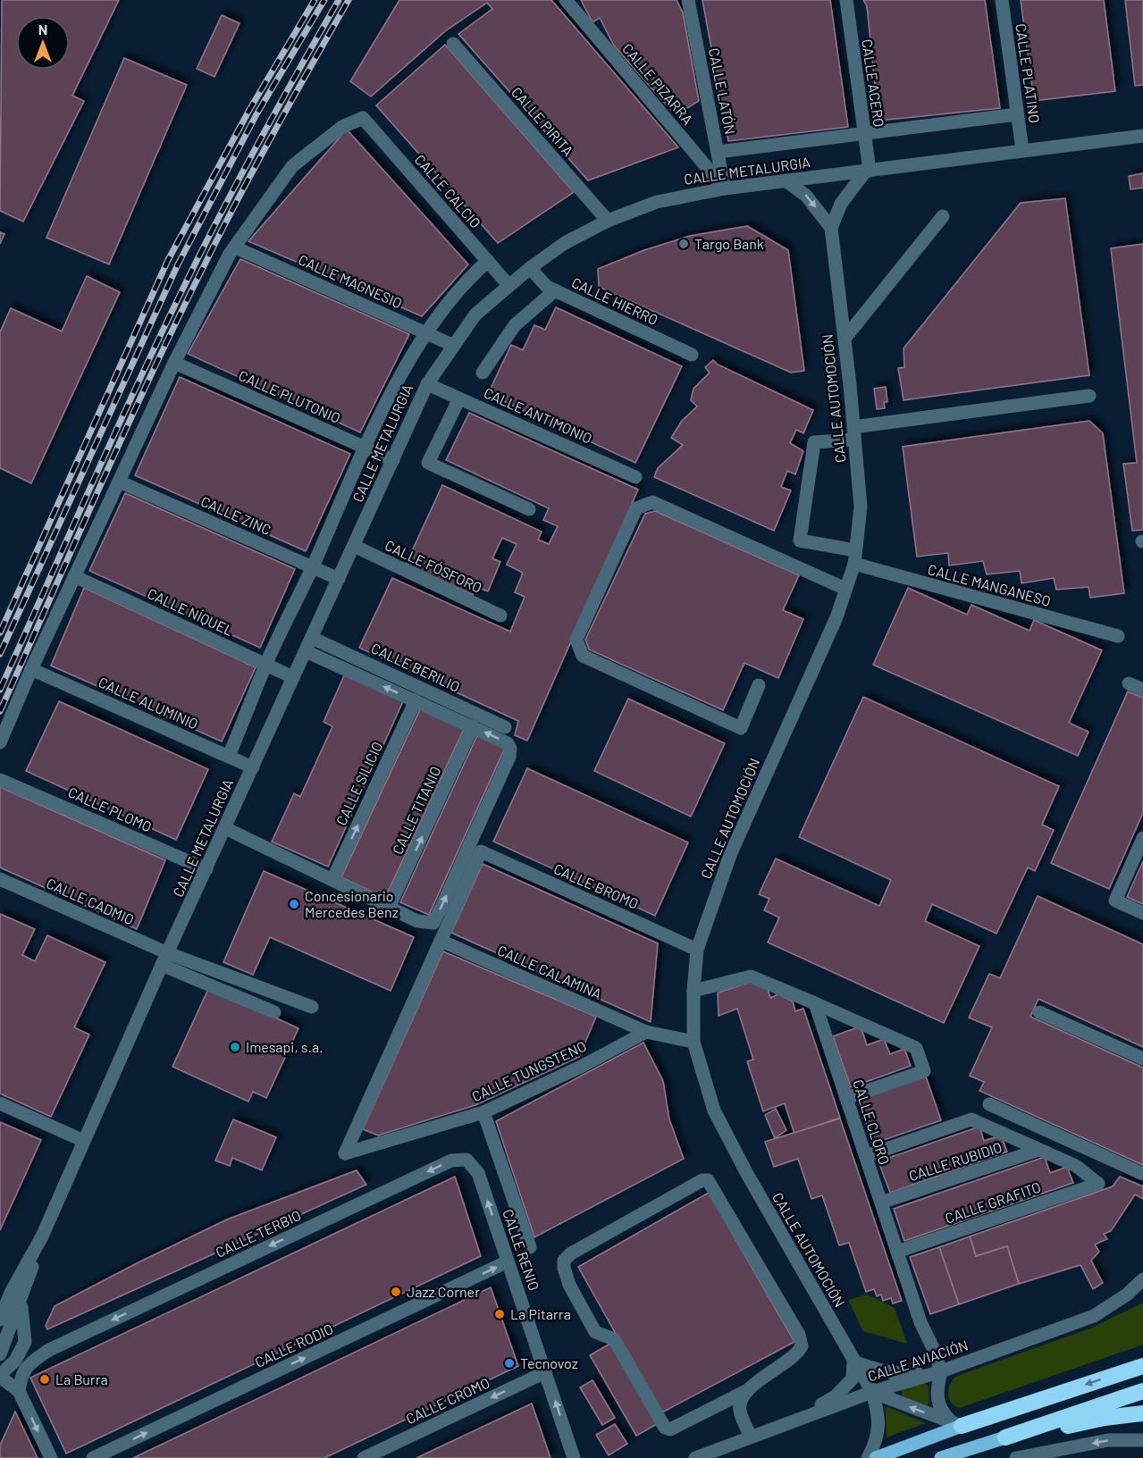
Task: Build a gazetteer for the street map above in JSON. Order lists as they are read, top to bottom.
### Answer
{
  "streets": {
    "street": [
      "CALLE PLATINO",
      "CALLE ACERO",
      "CALLE PIZARRA",
      "CALLE LATÓN",
      "CALLE PIRITA",
      "CALLE METALURGIA",
      "CALLE CALCIO",
      "CALLE MAGNESIO",
      "CALLE HIERRO",
      "CALLE PLUTONIO",
      "CALLE AUTOMOCIÓN",
      "CALLE ANTIMONIO",
      "CALLE ZINC",
      "CALLE FÓSFORO",
      "CALLE MANGANESO",
      "CALLE NÍQUEL",
      "CALLE BERILIO",
      "CALLE ALUMINIO",
      "CALLE SILICIO",
      "CALLE PLOMO",
      "CALLE TITANIO",
      "CALLE BROMO",
      "CALLE CADMIO",
      "CALLE CALAMINA",
      "CALLE TUNGSTENO",
      "CALLE CLORO",
      "CALLE RUBIDIO",
      "CALLE GRAFITO",
      "CALLE TERBIO",
      "CALLE RENIO",
      "CALLE RODIO",
      "CALLE AVIACIÓN",
      "CALLE CROMO"
    ]
  },
  "crossings": [
    ["CALLE PLATINO", "CALLE METALURGIA"],
    ["CALLE ACERO", "CALLE METALURGIA"],
    ["CALLE PIZARRA", "CALLE LATÓN"],
    ["CALLE PIZARRA", "CALLE METALURGIA"],
    ["CALLE LATÓN", "CALLE METALURGIA"],
    ["CALLE PIRITA", "CALLE METALURGIA"],
    ["CALLE METALURGIA", "CALLE CALCIO"],
    ["CALLE METALURGIA", "CALLE MAGNESIO"],
    ["CALLE METALURGIA", "CALLE HIERRO"],
    ["CALLE METALURGIA", "CALLE PLUTONIO"],
    ["CALLE METALURGIA", "CALLE ANTIMONIO"],
    ["CALLE METALURGIA", "CALLE ZINC"],
    ["CALLE METALURGIA", "CALLE FÓSFORO"],
    ["CALLE METALURGIA", "CALLE NÍQUEL"],
    ["CALLE METALURGIA", "CALLE BERILIO"],
    ["CALLE METALURGIA", "CALLE ALUMINIO"],
    ["CALLE METALURGIA", "CALLE PLOMO"],
    ["CALLE METALURGIA", "CALLE CADMIO"],
    ["CALLE CALCIO", "CALLE MAGNESIO"],
    ["CALLE AUTOMOCIÓN", "CALLE MANGANESO"],
    ["CALLE AUTOMOCIÓN", "CALLE BROMO"],
    ["CALLE AUTOMOCIÓN", "CALLE AVIACIÓN"],
    ["CALLE BROMO", "CALLE CALAMINA"],
    ["CALLE BROMO", "CALLE TUNGSTENO"],
    ["CALLE CALAMINA", "CALLE TUNGSTENO"],
    ["CALLE CLORO", "CALLE RUBIDIO"],
    ["CALLE CLORO", "CALLE GRAFITO"],
    ["CALLE CLORO", "CALLE AVIACIÓN"],
    ["CALLE RUBIDIO", "CALLE GRAFITO"],
    ["CALLE TERBIO", "CALLE RENIO"],
    ["CALLE RENIO", "CALLE RODIO"],
    ["CALLE RENIO", "CALLE CROMO"]
  ],
  "one_way": [
    "CALLE SILICIO",
    "CALLE TITANIO",
    "CALLE TERBIO",
    "CALLE RODIO",
    "CALLE CROMO"
  ],
  "places": [
    "Targo Bank",
    "Concesionario Mercedes Benz",
    "Imesapi, s.a.",
    "Jazz Corner",
    "La Pitarra",
    "Tecnovoz",
    "La Burra"
  ],
  "north": "top"
}
